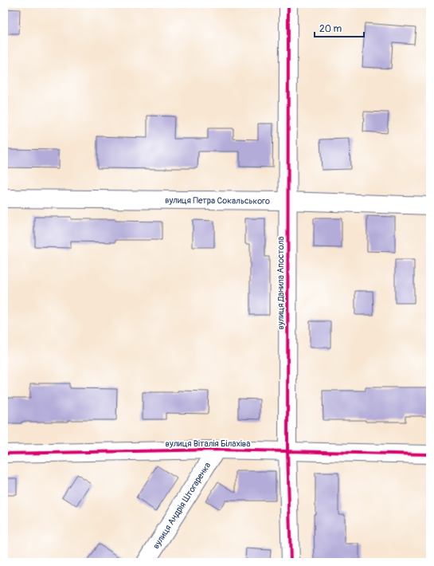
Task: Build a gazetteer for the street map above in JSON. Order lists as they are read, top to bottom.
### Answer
{
  "streets": {
    "street": [
      "вулиця Петра Сокальського",
      "вулиця Данила Апостола",
      "вулиця Віталія Білахіва",
      "вулиця Андрія Штогаренка"
    ]
  },
  "crossings": [
    ["вулиця Петра Сокальського", "вулиця Данила Апостола"],
    ["вулиця Данила Апостола", "вулиця Віталія Білахіва"],
    ["вулиця Віталія Білахіва", "вулиця Андрія Штогаренка"]
  ],
  "scale_bar": "20 m"
}
